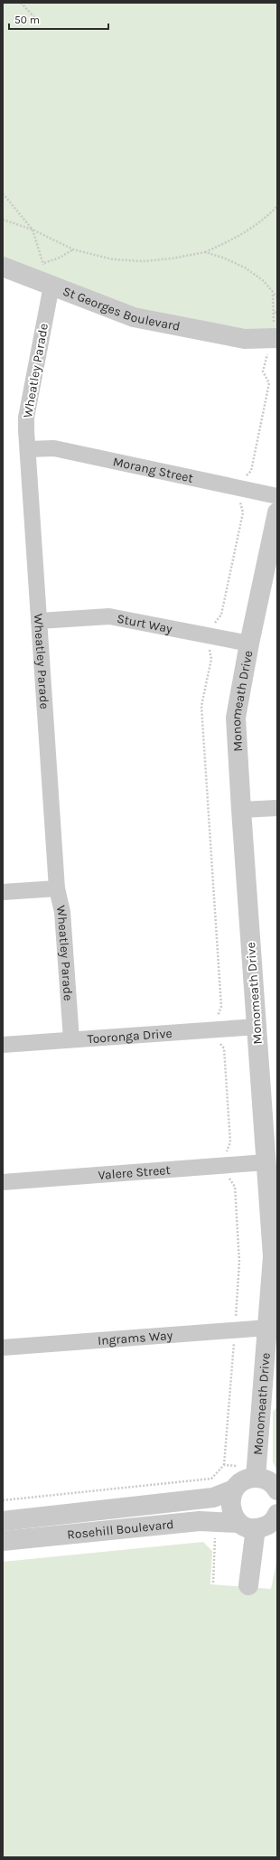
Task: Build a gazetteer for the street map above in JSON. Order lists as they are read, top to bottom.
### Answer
{
  "streets": {
    "street": [
      "St Georges Boulevard",
      "Wheatley Parade",
      "Morang Street",
      "Sturt Way",
      "Monomeath Drive",
      "Tooronga Drive",
      "Valere Street",
      "Ingrams Way",
      "Rosehill Boulevard"
    ]
  },
  "crossings": [
    ["St Georges Boulevard", "Wheatley Parade"],
    ["Wheatley Parade", "Morang Street"],
    ["Wheatley Parade", "Sturt Way"],
    ["Wheatley Parade", "Tooronga Drive"],
    ["Sturt Way", "Monomeath Drive"],
    ["Monomeath Drive", "Tooronga Drive"],
    ["Monomeath Drive", "Valere Street"],
    ["Monomeath Drive", "Ingrams Way"],
    ["Monomeath Drive", "Rosehill Boulevard"]
  ],
  "scale_bar": "50 m"
}
